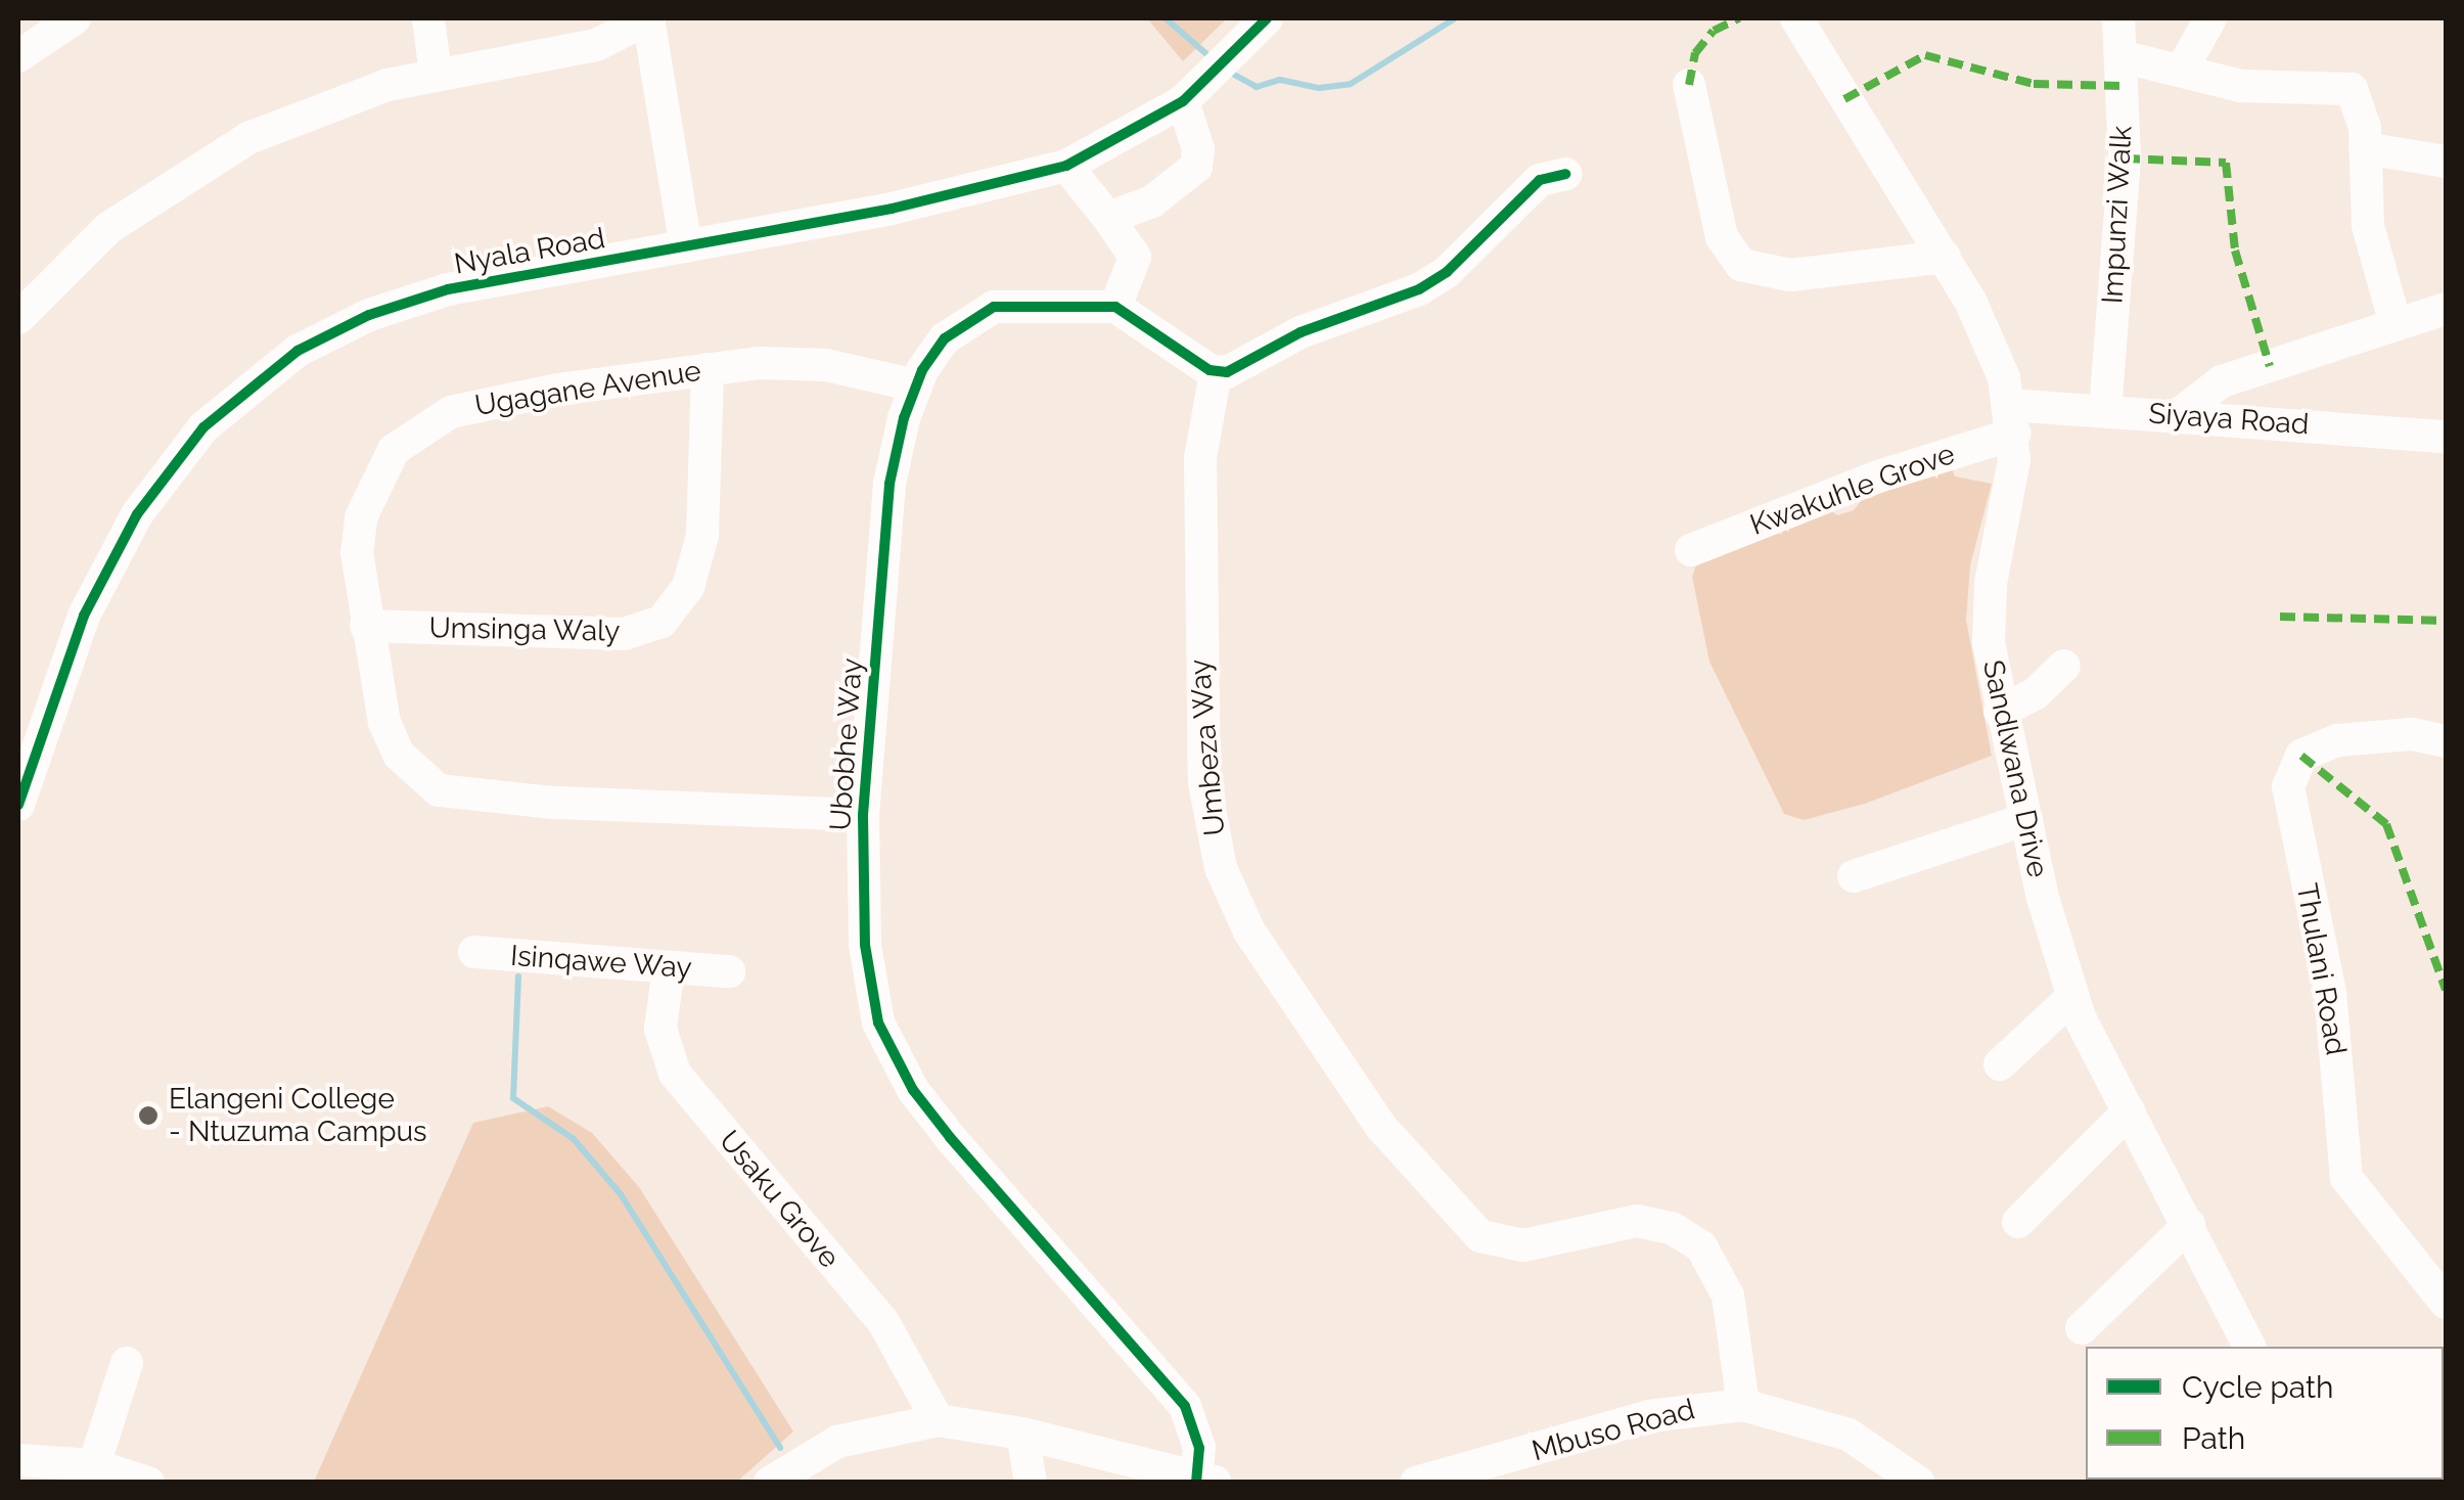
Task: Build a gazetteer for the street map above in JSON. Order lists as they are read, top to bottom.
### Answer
{
  "streets": {
    "street": [
      "Impunzi Walk",
      "Nyala Road",
      "Ugagane Avenue",
      "Siyaya Road",
      "Kwakuhle Grove",
      "Umsinga Waly",
      "Ubobhe Way",
      "Umbeza Way",
      "Sandlwana Drive",
      "Isinqawe Way",
      "Thulani Road",
      "Usaku Grove",
      "Mbuso Road"
    ]
  },
  "crossings": [
    ["Impunzi Walk", "Siyaya Road"],
    ["Ugagane Avenue", "Umsinga Waly"],
    ["Ugagane Avenue", "Ubobhe Way"],
    ["Siyaya Road", "Kwakuhle Grove"],
    ["Siyaya Road", "Sandlwana Drive"],
    ["Kwakuhle Grove", "Sandlwana Drive"],
    ["Umbeza Way", "Mbuso Road"],
    ["Isinqawe Way", "Usaku Grove"]
  ],
  "places": ["Elangeni College - Ntuzuma Campus"],
  "legend": ["Cycle path", "Path"]
}
